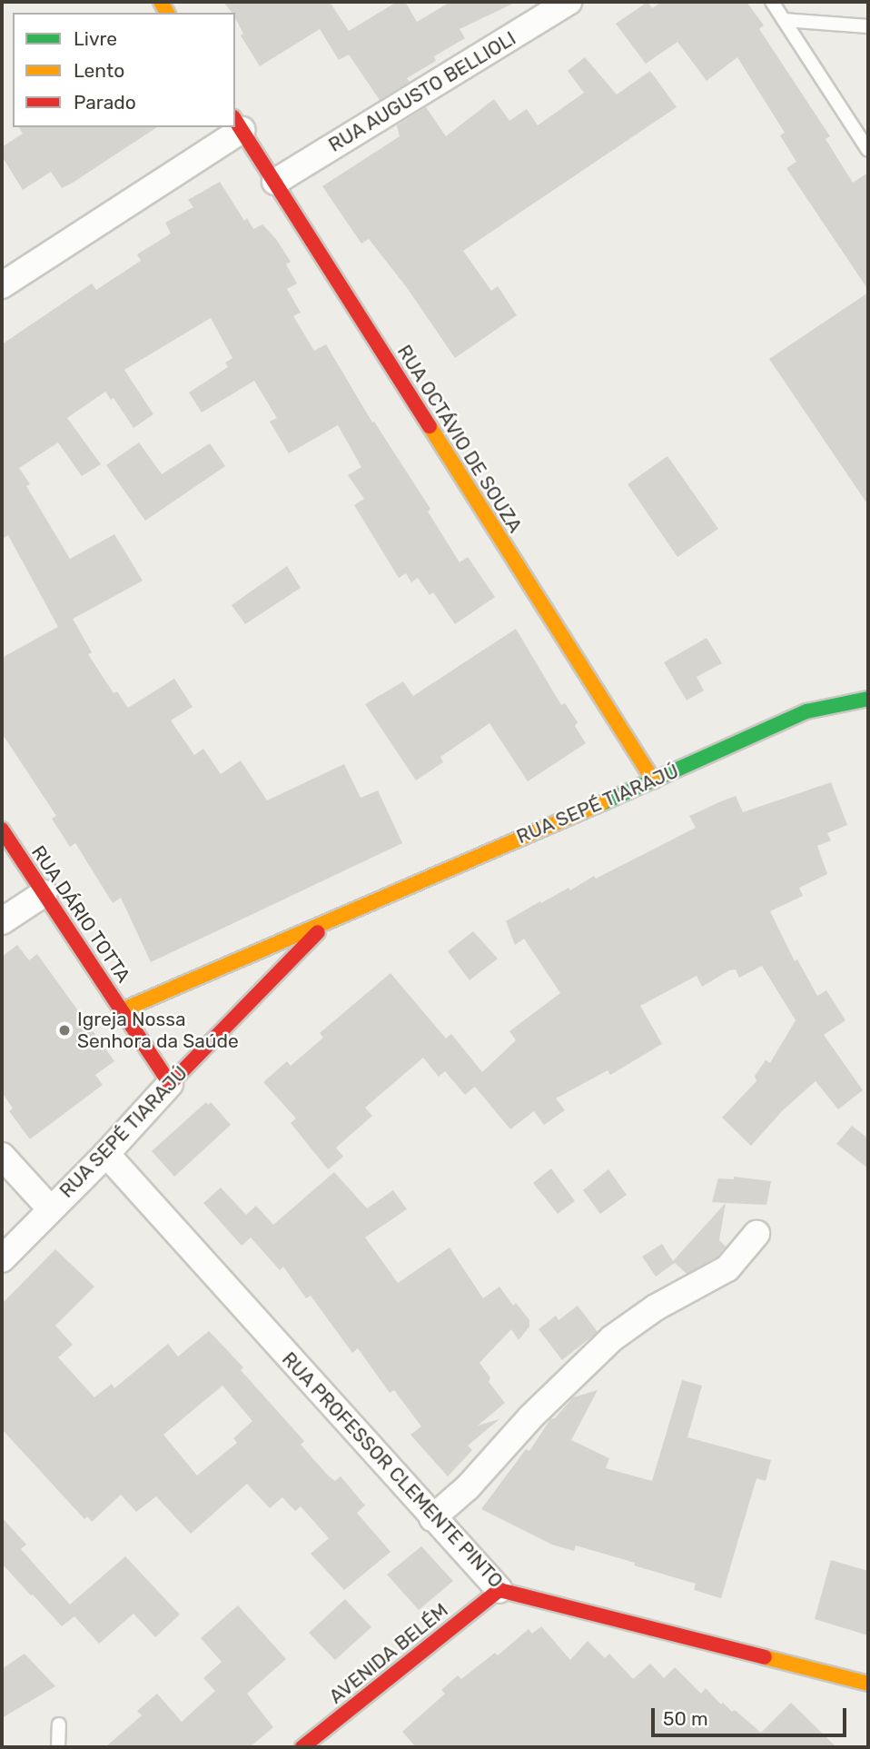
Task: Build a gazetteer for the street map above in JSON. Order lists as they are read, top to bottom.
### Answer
{
  "streets": {
    "street": [
      "RUA AUGUSTO BELLIOLI",
      "RUA OCTÁVIO DE SOUZA",
      "RUA SEPÉ TIARAJÚ",
      "RUA DÁRIO TOTTA",
      "RUA PROFESSOR CLEMENTE PINTO",
      "AVENIDA BELÉM"
    ]
  },
  "crossings": [
    ["RUA AUGUSTO BELLIOLI", "RUA OCTÁVIO DE SOUZA"],
    ["RUA OCTÁVIO DE SOUZA", "RUA SEPÉ TIARAJÚ"],
    ["RUA SEPÉ TIARAJÚ", "RUA DÁRIO TOTTA"],
    ["RUA SEPÉ TIARAJÚ", "RUA PROFESSOR CLEMENTE PINTO"],
    ["RUA PROFESSOR CLEMENTE PINTO", "AVENIDA BELÉM"]
  ],
  "places": ["Igreja Nossa Senhora da Saúde"],
  "legend": ["Livre", "Lento", "Parado"],
  "scale_bar": "50 m"
}
